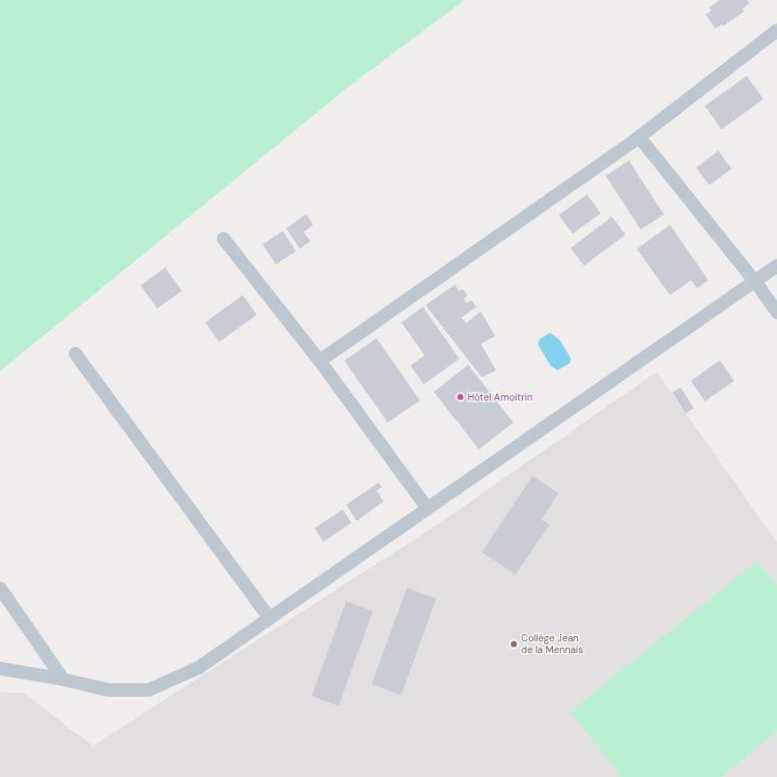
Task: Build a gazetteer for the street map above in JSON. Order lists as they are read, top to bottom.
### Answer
{
  "places": ["Hôtel Amoitrin", "Collège Jean de la Mennais"]
}
